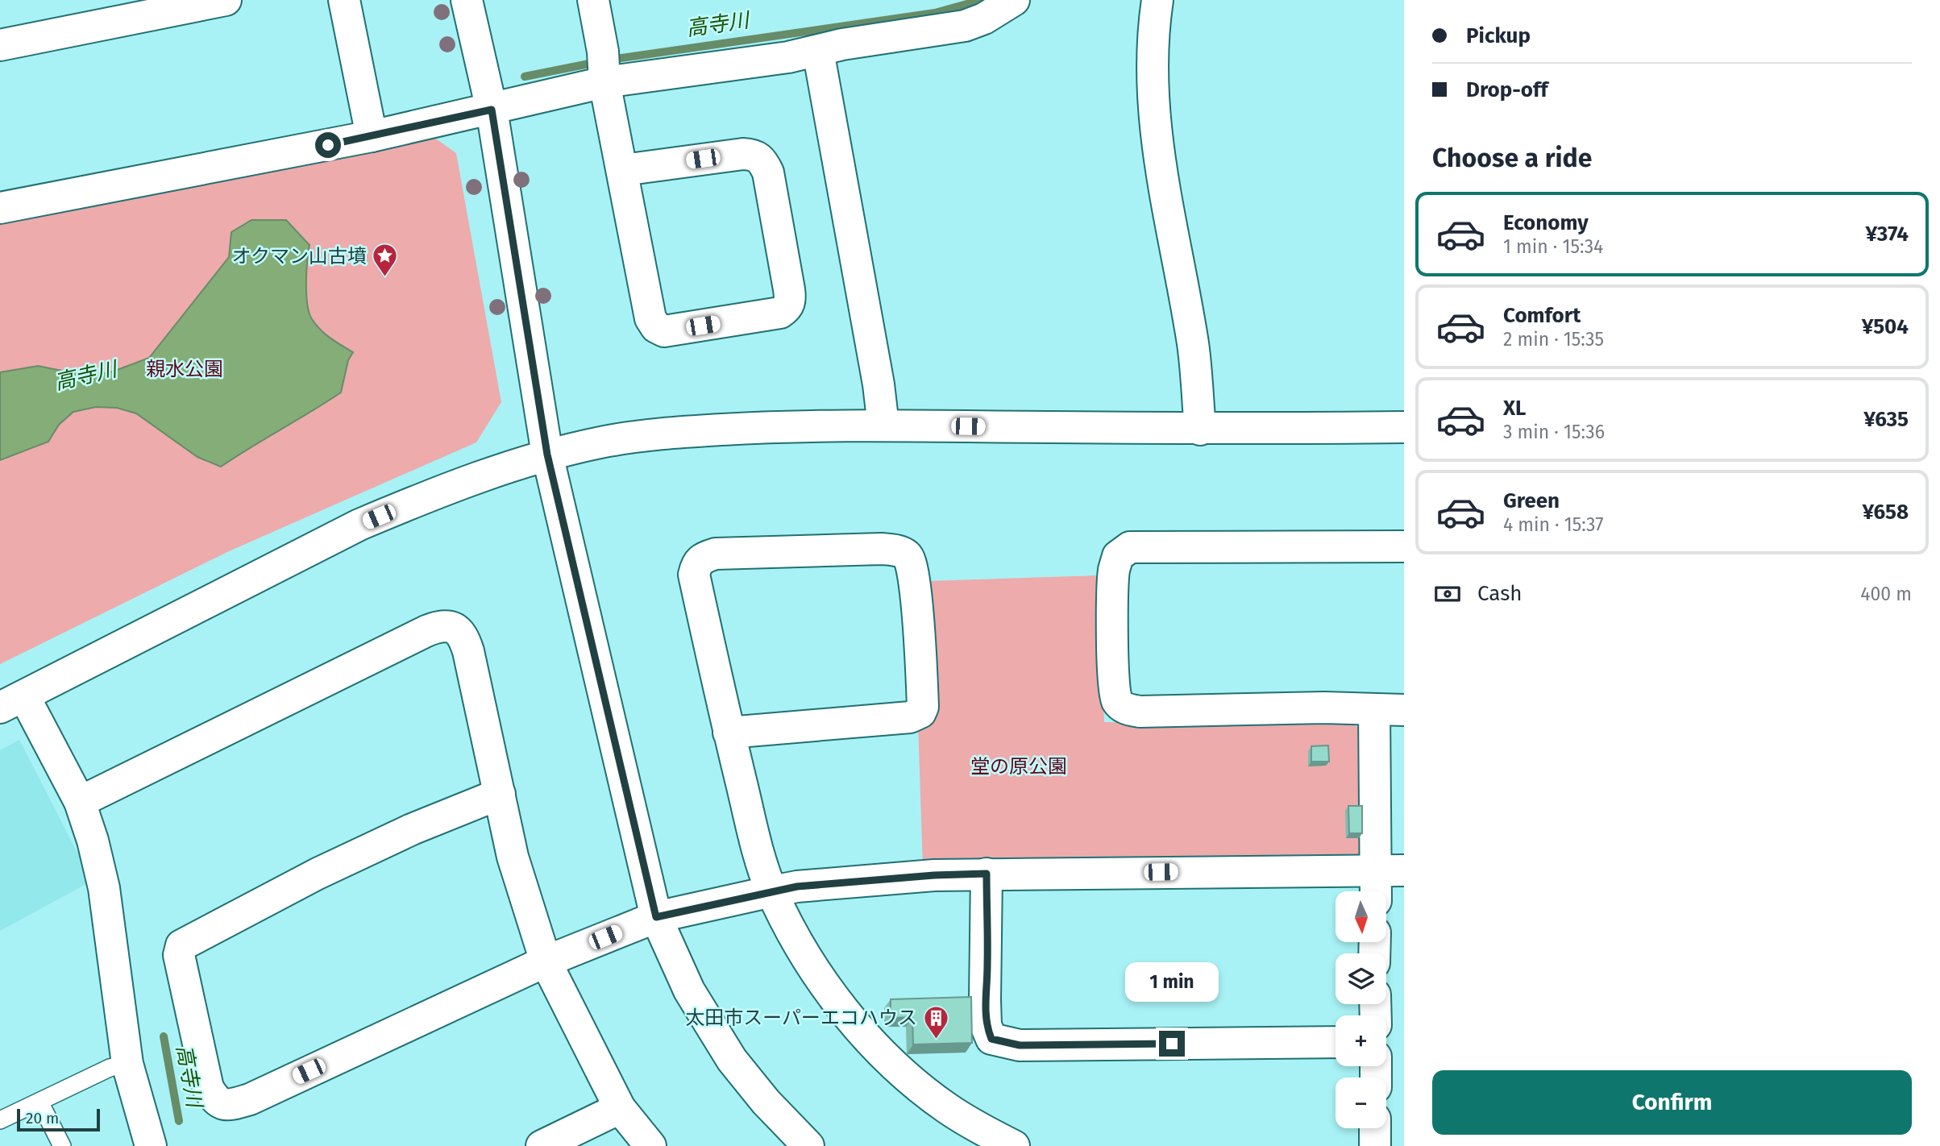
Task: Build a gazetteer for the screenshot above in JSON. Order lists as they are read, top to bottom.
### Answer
{
  "water": ["高寺川"],
  "parks": ["親水公園", "堂の原公園"],
  "places": {
    "place": ["オクマン山古墳"],
    "building": ["太田市スーパーエコハウス"]
  },
  "scale_bar": "20 m",
  "north": "bottom",
  "page": {
    "banner": ["Pickup", "Drop-off"],
    "heading": "Choose a ride",
    "list": [
      {
        "name": "Economy",
        "note": "1 min · 15:34",
        "value": "¥374"
      },
      {
        "name": "Comfort",
        "note": "2 min · 15:35",
        "value": "¥504"
      },
      {
        "name": "XL",
        "note": "3 min · 15:36",
        "value": "¥635"
      },
      {
        "name": "Green",
        "note": "4 min · 15:37",
        "value": "¥658"
      }
    ],
    "pay": ["Cash", "400 m"],
    "map_buttons": ["+", "−"],
    "bubble": "1 min",
    "buttons": "Confirm",
    "scale": "20 m"
  }
}
